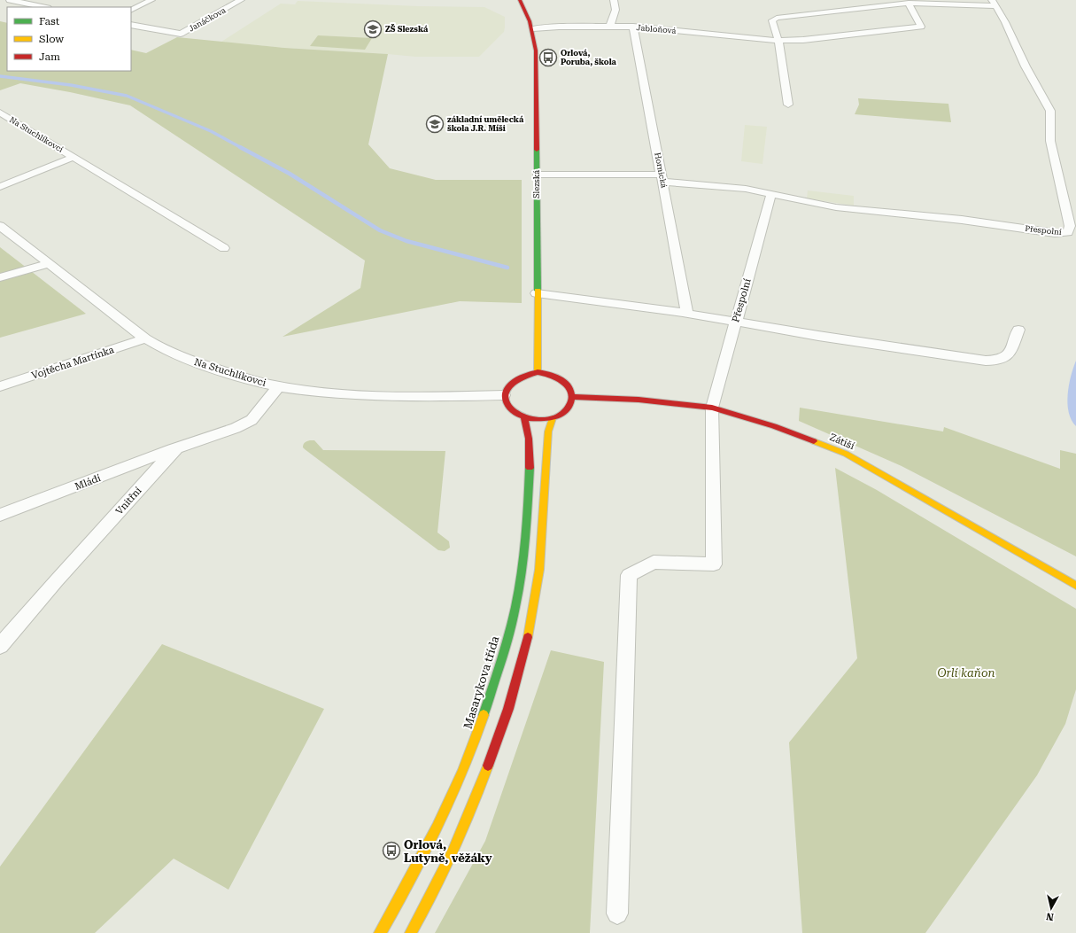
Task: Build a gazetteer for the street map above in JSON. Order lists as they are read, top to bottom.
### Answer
{
  "streets": {
    "street": [
      "Janáčkova",
      "Jabloňová",
      "Na Stuchlíkovci",
      "Hornická",
      "Slezská",
      "Přespolní",
      "Vojtěcha Martínka",
      "Zátiší",
      "Mládí",
      "Vnitřní",
      "Masarykova třída"
    ]
  },
  "crossings": [
    ["Jabloňová", "Hornická"],
    ["Jabloňová", "Slezská"],
    ["Na Stuchlíkovci", "Slezská"],
    ["Na Stuchlíkovci", "Vojtěcha Martínka"],
    ["Na Stuchlíkovci", "Zátiší"],
    ["Na Stuchlíkovci", "Vnitřní"],
    ["Na Stuchlíkovci", "Masarykova třída"],
    ["Hornická", "Přespolní"],
    ["Slezská", "Přespolní"],
    ["Slezská", "Zátiší"],
    ["Slezská", "Masarykova třída"],
    ["Přespolní", "Zátiší"],
    ["Zátiší", "Masarykova třída"],
    ["Mládí", "Vnitřní"]
  ],
  "parks": ["Orlí kaňon"],
  "places": {
    "school or university": ["ZŠ Slezská", "základní umělecká škola J.R. Míši"],
    "bus stop": ["Orlová, Poruba, škola", "Orlová, Lutyně, věžáky"]
  },
  "legend": ["Fast", "Slow", "Jam"],
  "north": "bottom"
}
